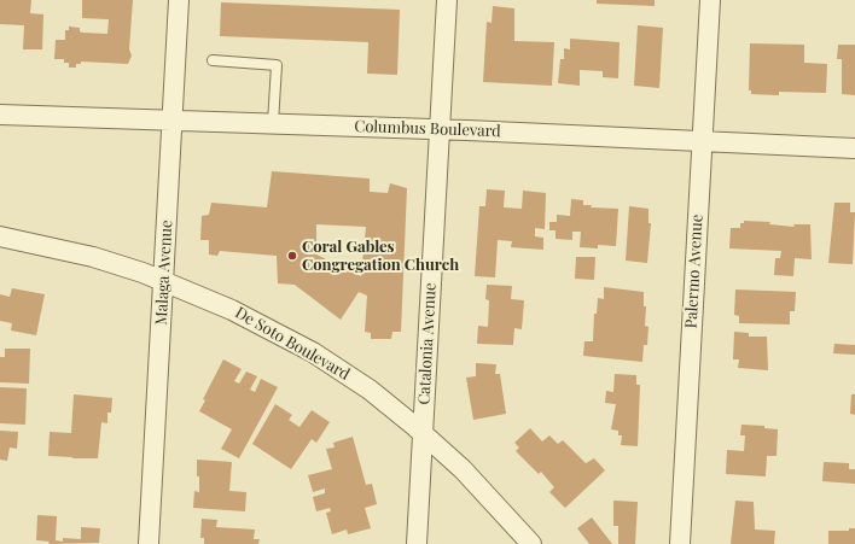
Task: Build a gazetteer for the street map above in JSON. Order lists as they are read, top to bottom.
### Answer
{
  "streets": {
    "street": [
      "Columbus Boulevard",
      "Palermo Avenue",
      "Malaga Avenue",
      "De Soto Boulevard",
      "Catalonia Avenue"
    ]
  },
  "crossings": [
    ["Columbus Boulevard", "Palermo Avenue"],
    ["Columbus Boulevard", "Malaga Avenue"],
    ["Columbus Boulevard", "Catalonia Avenue"],
    ["Malaga Avenue", "De Soto Boulevard"],
    ["De Soto Boulevard", "Catalonia Avenue"]
  ],
  "places": ["Coral Gables Congregation Church"]
}
